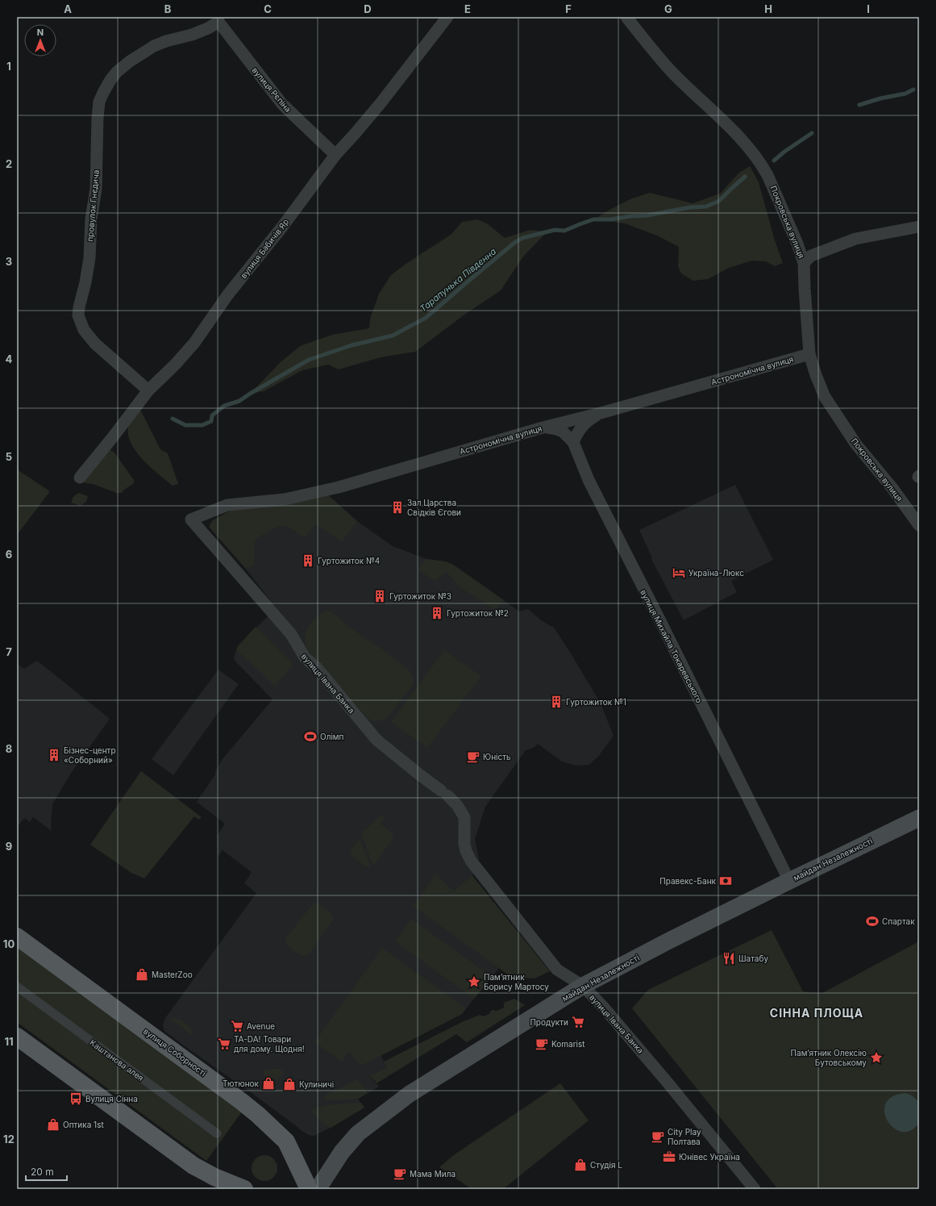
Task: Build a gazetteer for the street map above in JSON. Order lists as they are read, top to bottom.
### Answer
{
  "streets": {
    "main road": ["майдан Незалежності", "вулиця Соборності"],
    "street": [
      "вулиця Рєпіна",
      "провулок Гнєдича",
      "Покровська вулиця",
      "вулиця Бабичів Яр",
      "Астрономічна вулиця",
      "вулиця Михайла Токаревського",
      "вулиця Івана Банка",
      "Каштанова алея"
    ]
  },
  "crossings": [
    ["вулиця Рєпіна", "провулок Гнєдича"],
    ["вулиця Рєпіна", "вулиця Бабичів Яр"],
    ["провулок Гнєдича", "вулиця Бабичів Яр"],
    ["Покровська вулиця", "Астрономічна вулиця"],
    ["Астрономічна вулиця", "вулиця Михайла Токаревського"],
    ["Астрономічна вулиця", "вулиця Івана Банка"],
    ["вулиця Михайла Токаревського", "майдан Незалежності"],
    ["вулиця Івана Банка", "майдан Незалежності"]
  ],
  "districts": ["СІННА ПЛОЩА"],
  "water": ["Тарапунька Південна"],
  "places": {
    "building": [
      "Зал Царства Свідків Єгови",
      "Гуртожиток №4",
      "Гуртожиток №3",
      "Гуртожиток №2",
      "Гуртожиток №1",
      "Бізнес-центр «Соборний»"
    ],
    "hotel": ["Україна-Люкс"],
    "sports": ["Олімп", "Спартак"],
    "cafe": [
      "Юність",
      "Komarist",
      "City Play Полтава",
      "Мама Мила"
    ],
    "bank": ["Правекс-Банк"],
    "restaurant": ["Шатабу"],
    "shop": [
      "MasterZoo",
      "Тютюнок",
      "Кулиничі",
      "Оптика 1st",
      "Студія L"
    ],
    "place": ["Пам’ятник Борису Мартосу", "Пам’ятник Олексію Бутовському"],
    "supermarket": ["Продукти", "Avenue", "TA-DA! Товари для дому. Щодня!"],
    "bus stop": ["Вулиця Сінна"],
    "office": ["Юнівес Україна"]
  },
  "scale_bar": "20 m",
  "north": "top",
  "grid": {
    "columns": [
      "A",
      "B",
      "C",
      "D",
      "E",
      "F",
      "G",
      "H",
      "I"
    ],
    "rows": [
      "1",
      "2",
      "3",
      "4",
      "5",
      "6",
      "7",
      "8",
      "9",
      "10",
      "11",
      "12"
    ]
  }
}
